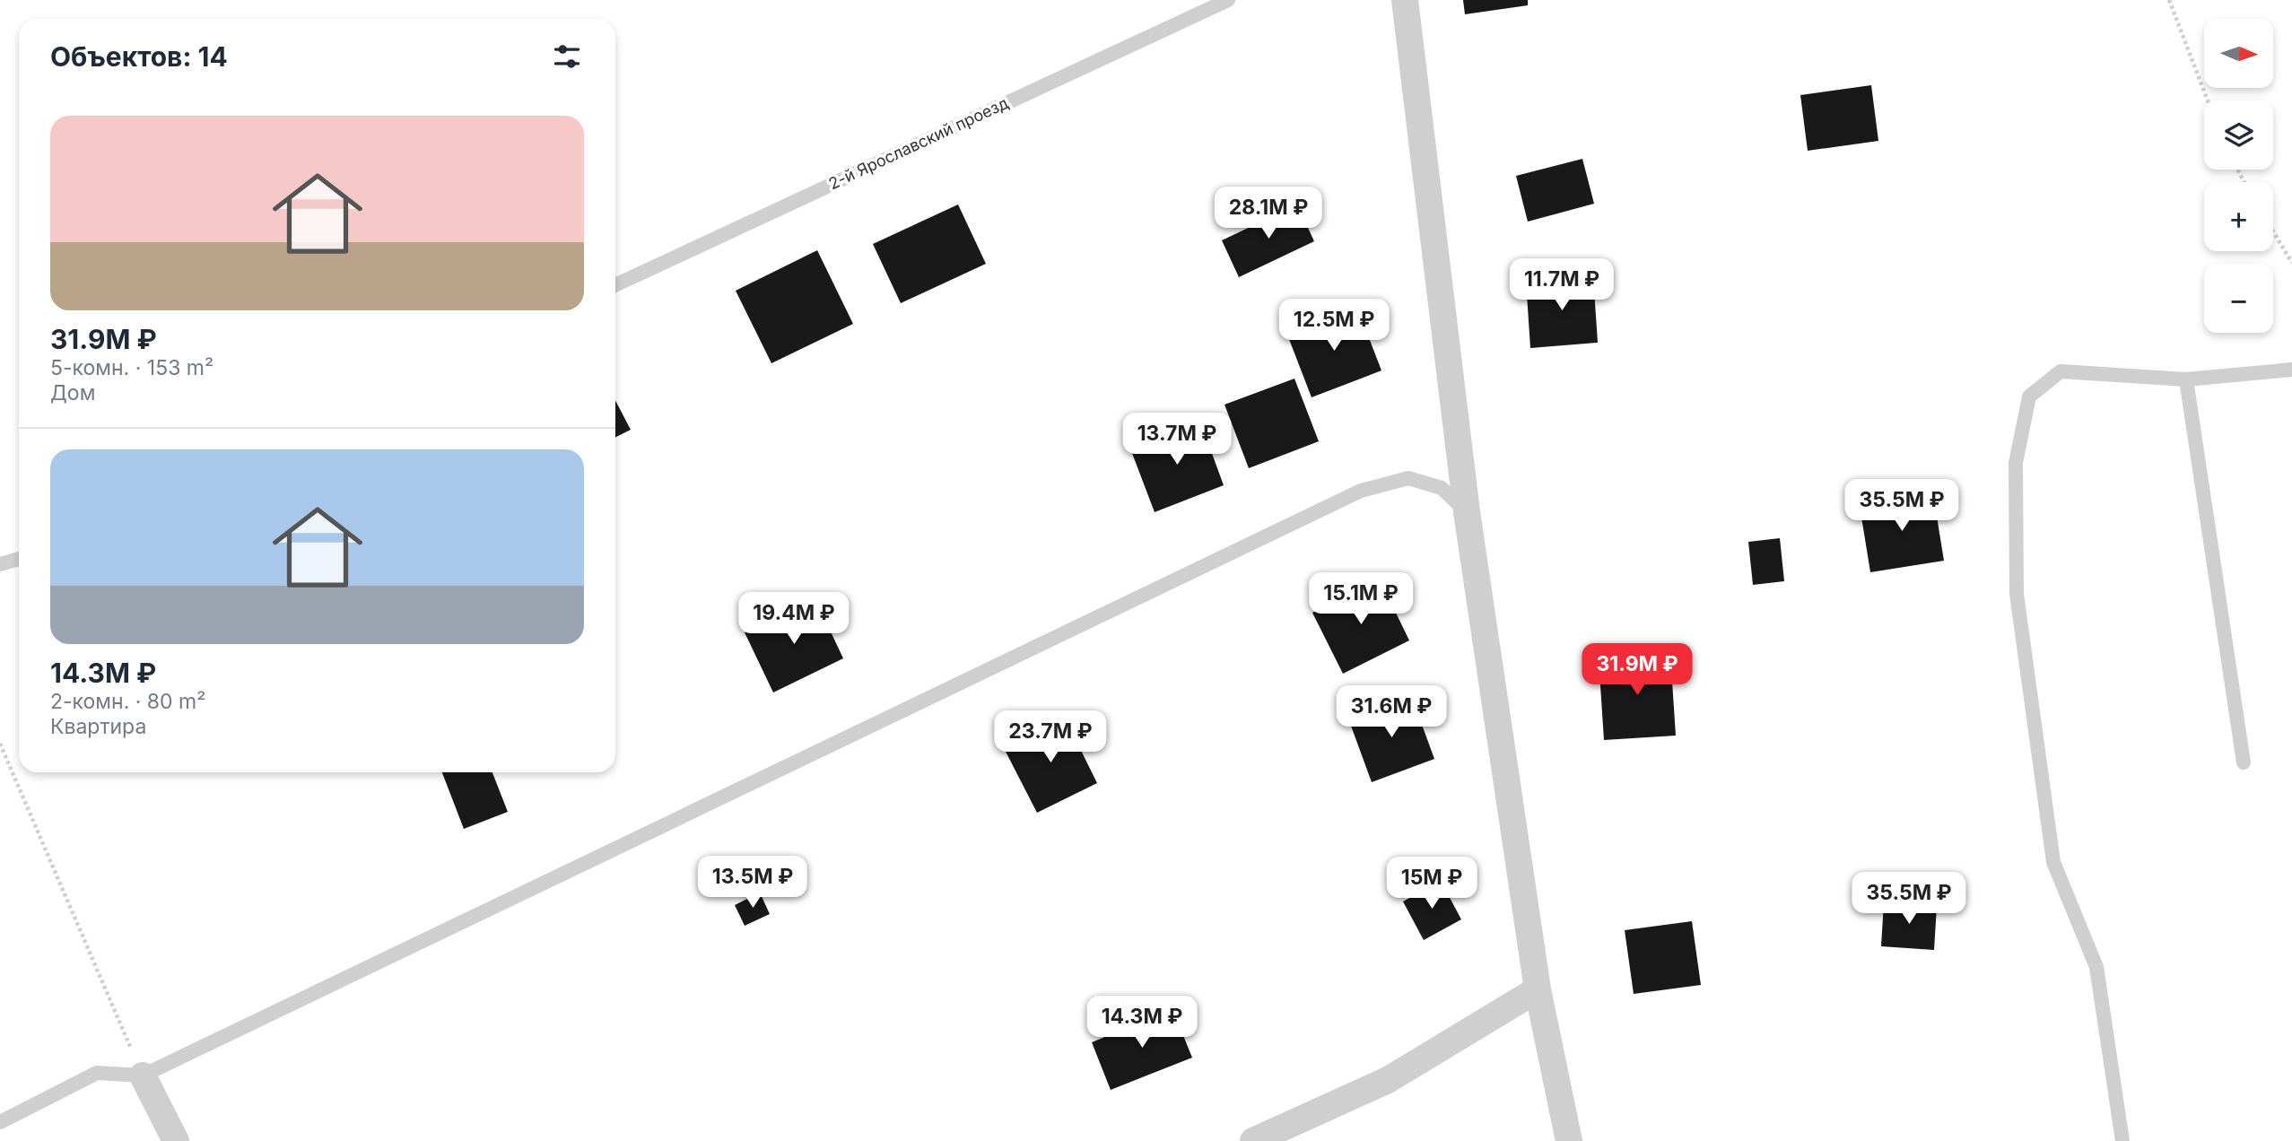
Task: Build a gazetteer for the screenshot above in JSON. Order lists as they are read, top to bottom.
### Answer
{
  "streets": {
    "lane": ["2-й Ярославский проезд"]
  },
  "north": "right",
  "page": {
    "map_buttons": ["+", "−"],
    "heading": "Объектов: 14",
    "list": [
      {
        "name": "31.9M ₽",
        "note": "5-комн. · 153 m² · Дом"
      },
      {
        "name": "14.3M ₽",
        "note": "2-комн. · 80 m² · Квартира"
      }
    ],
    "price": [
      "28.1M ₽",
      "11.7M ₽",
      "12.5M ₽",
      "13.7M ₽",
      "35.5M ₽",
      "15.1M ₽",
      "19.4M ₽",
      "31.9M ₽",
      "31.6M ₽",
      "23.7M ₽",
      "13.5M ₽",
      "15M ₽",
      "35.5M ₽",
      "14.3M ₽"
    ]
  }
}
